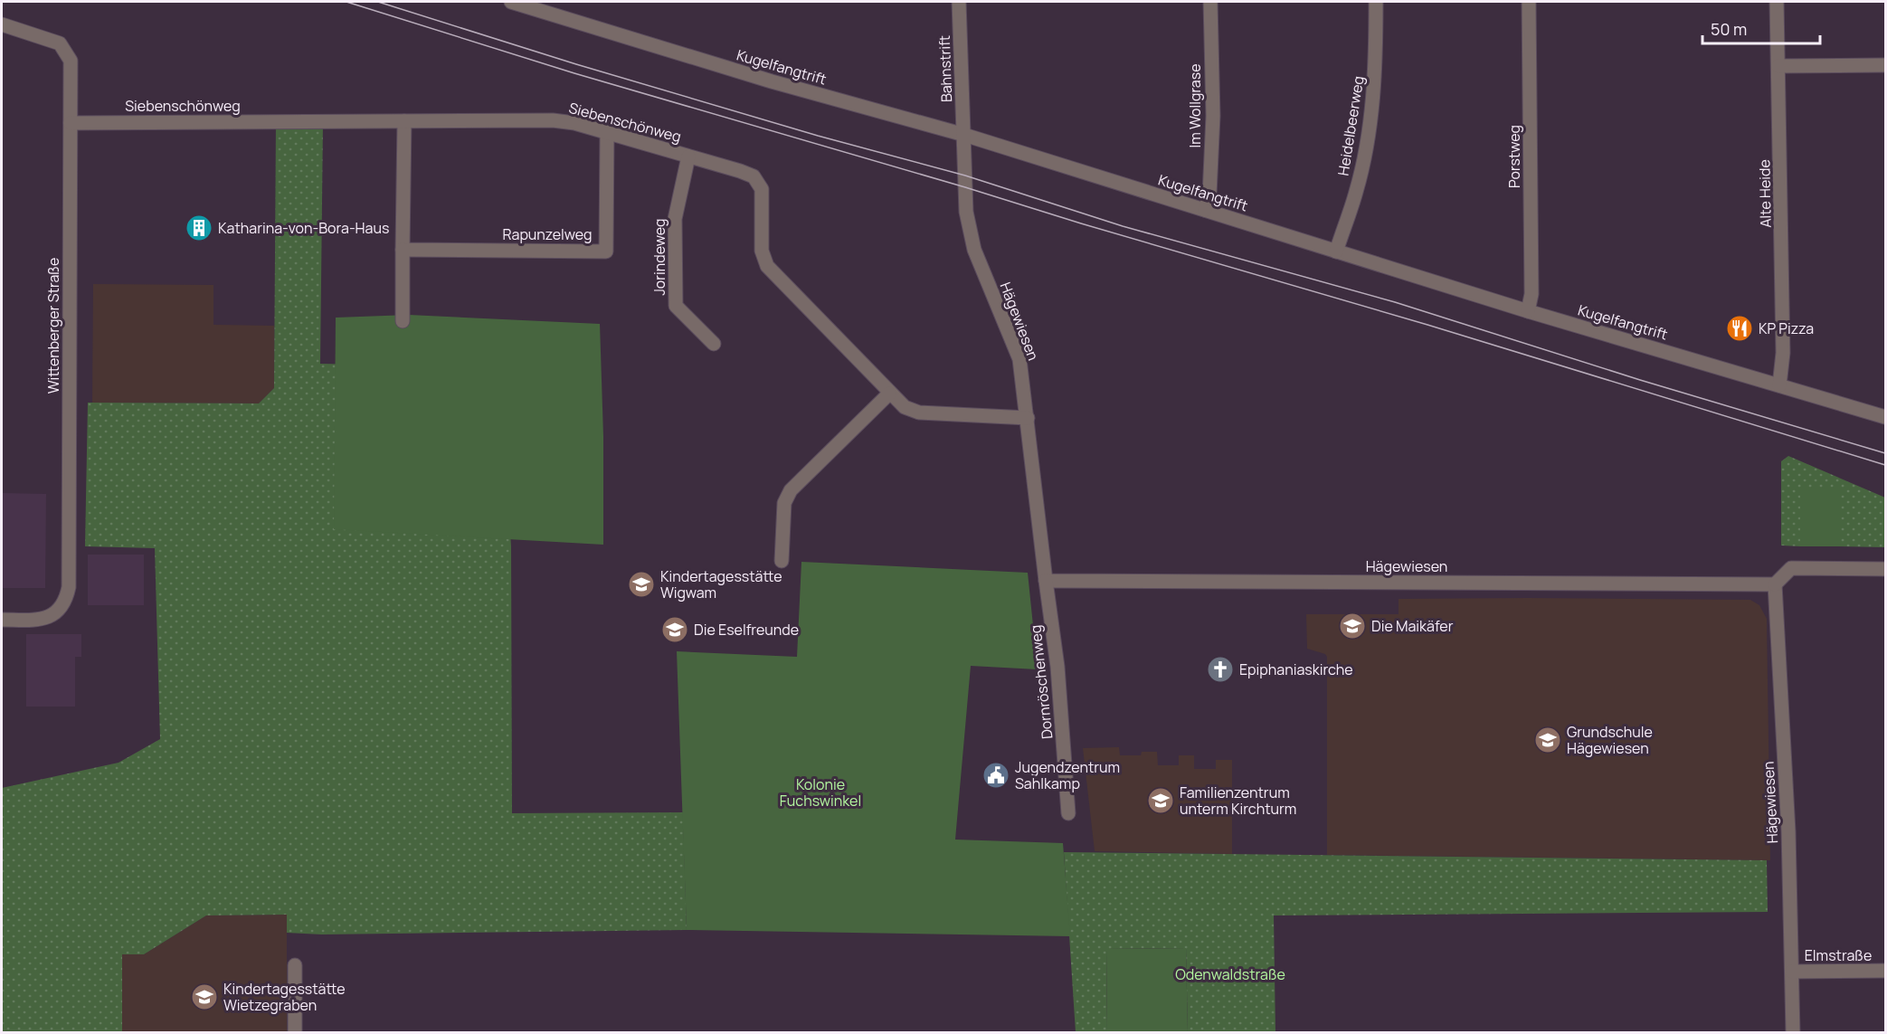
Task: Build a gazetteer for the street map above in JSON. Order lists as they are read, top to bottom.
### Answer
{
  "streets": {
    "street": [
      "Kugelfangtrift",
      "Bahnstrift",
      "Siebenschönweg",
      "Im Wollgrase",
      "Heidelbeerweg",
      "Porstweg",
      "Alte Heide",
      "Rapunzelweg",
      "Jorindeweg",
      "Hägewiesen",
      "Wittenberger Straße",
      "Dornröschenweg",
      "Elmstraße"
    ]
  },
  "crossings": [
    ["Kugelfangtrift", "Bahnstrift"],
    ["Kugelfangtrift", "Im Wollgrase"],
    ["Kugelfangtrift", "Heidelbeerweg"],
    ["Kugelfangtrift", "Porstweg"],
    ["Kugelfangtrift", "Alte Heide"],
    ["Kugelfangtrift", "Hägewiesen"],
    ["Bahnstrift", "Hägewiesen"],
    ["Siebenschönweg", "Rapunzelweg"],
    ["Siebenschönweg", "Jorindeweg"],
    ["Siebenschönweg", "Hägewiesen"],
    ["Siebenschönweg", "Wittenberger Straße"],
    ["Hägewiesen", "Dornröschenweg"],
    ["Hägewiesen", "Elmstraße"]
  ],
  "parks": ["Kolonie Fuchswinkel", "Odenwaldstraße"],
  "places": {
    "building": ["Katharina-von-Bora-Haus"],
    "restaurant": ["KP Pizza"],
    "school or university": [
      "Kindertagesstätte Wigwam",
      "Die Maikäfer",
      "Die Eselfreunde",
      "Grundschule Hägewiesen",
      "Familienzentrum unterm Kirchturm",
      "Kindertagesstätte Wietzegraben"
    ],
    "church": ["Epiphaniaskirche"],
    "public building": ["Jugendzentrum Sahlkamp"]
  },
  "scale_bar": "50 m"
}
